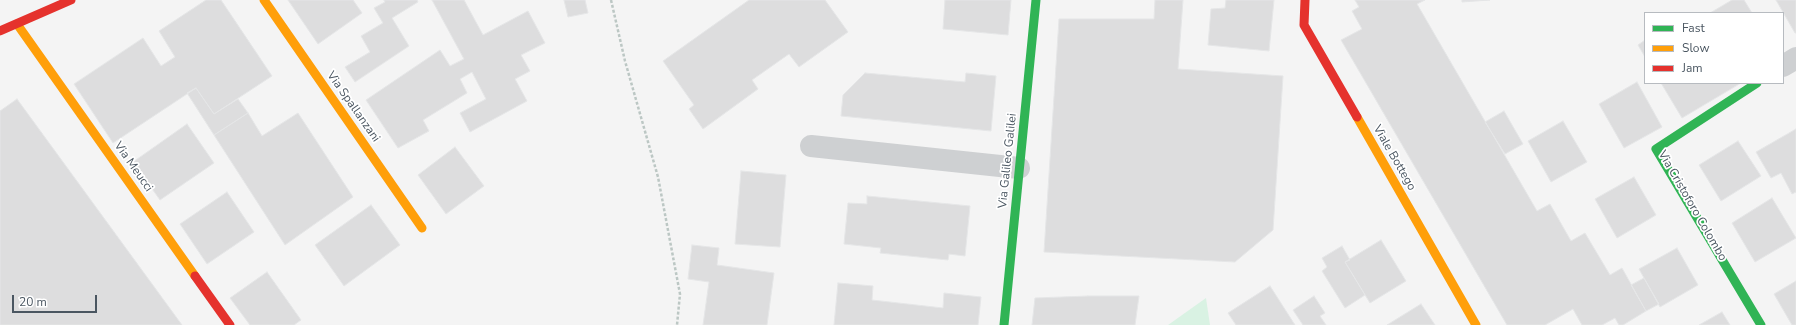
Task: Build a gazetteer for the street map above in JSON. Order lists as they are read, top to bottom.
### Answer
{
  "streets": {
    "street": [
      "Via Spallanzani",
      "Viale Bottego",
      "Via Galileo Galilei",
      "Via Meucci",
      "Via Cristoforo Colombo"
    ]
  },
  "legend": ["Fast", "Slow", "Jam"],
  "scale_bar": "20 m"
}
